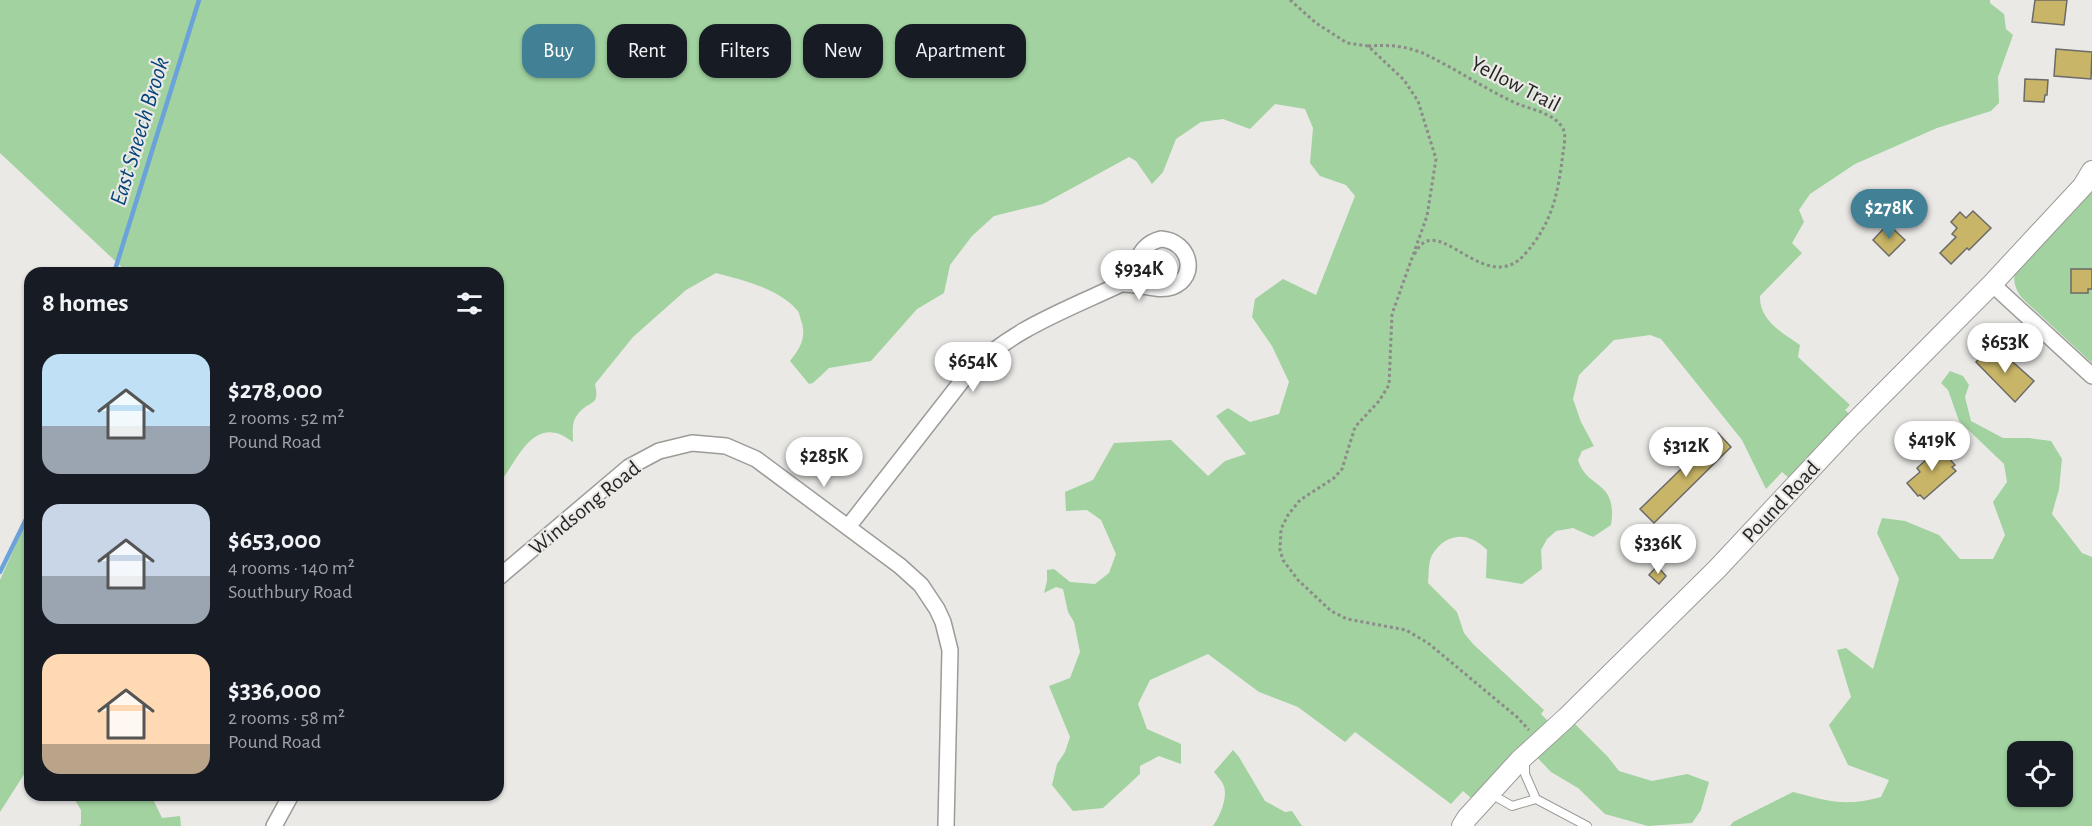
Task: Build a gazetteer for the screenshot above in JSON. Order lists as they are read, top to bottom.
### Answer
{
  "streets": {
    "street": ["Pound Road", "Windsong Road"],
    "path": ["Yellow Trail"]
  },
  "water": ["East Sneech Brook"],
  "page": {
    "chip": [
      "Buy",
      "Rent",
      "Filters",
      "New",
      "Apartment"
    ],
    "price": [
      "$278K",
      "$934K",
      "$653K",
      "$654K",
      "$419K",
      "$312K",
      "$285K",
      "$336K"
    ],
    "heading": "8 homes",
    "list": [
      {
        "name": "$278,000",
        "note": "2 rooms · 52 m² · Pound Road"
      },
      {
        "name": "$653,000",
        "note": "4 rooms · 140 m² · Southbury Road"
      },
      {
        "name": "$336,000",
        "note": "2 rooms · 58 m² · Pound Road"
      }
    ]
  }
}
